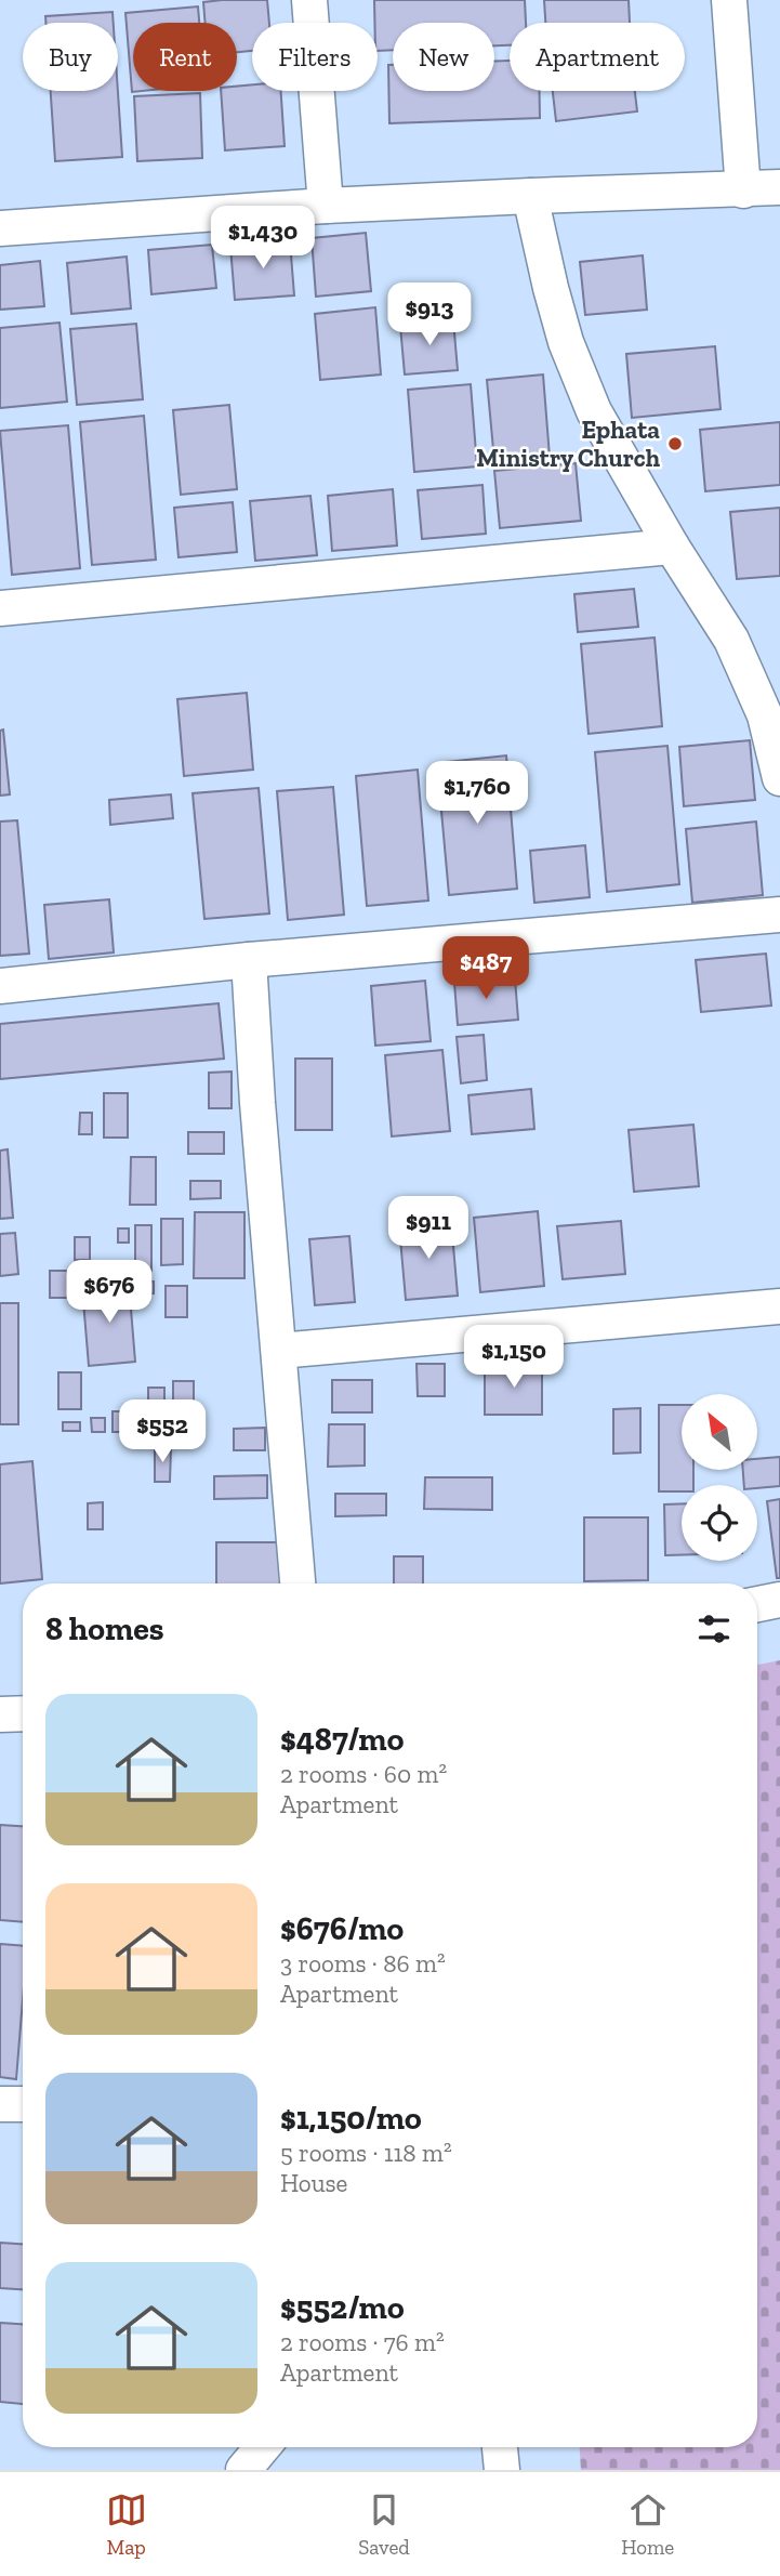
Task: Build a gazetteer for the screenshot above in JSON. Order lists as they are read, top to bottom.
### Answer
{
  "places": ["Ephata Ministry Church"],
  "north": "top left",
  "page": {
    "chip": [
      "Buy",
      "Rent",
      "Filters",
      "New",
      "Apartment"
    ],
    "price": [
      "$1,430",
      "$913",
      "$1,760",
      "$487",
      "$911",
      "$676",
      "$1,150",
      "$552"
    ],
    "heading": "8 homes",
    "list": [
      {
        "name": "$487/mo",
        "note": "2 rooms · 60 m² · Apartment"
      },
      {
        "name": "$676/mo",
        "note": "3 rooms · 86 m² · Apartment"
      },
      {
        "name": "$1,150/mo",
        "note": "5 rooms · 118 m² · House"
      },
      {
        "name": "$552/mo",
        "note": "2 rooms · 76 m² · Apartment"
      }
    ],
    "tabs": ["Map", "Saved", "Home"]
  }
}
